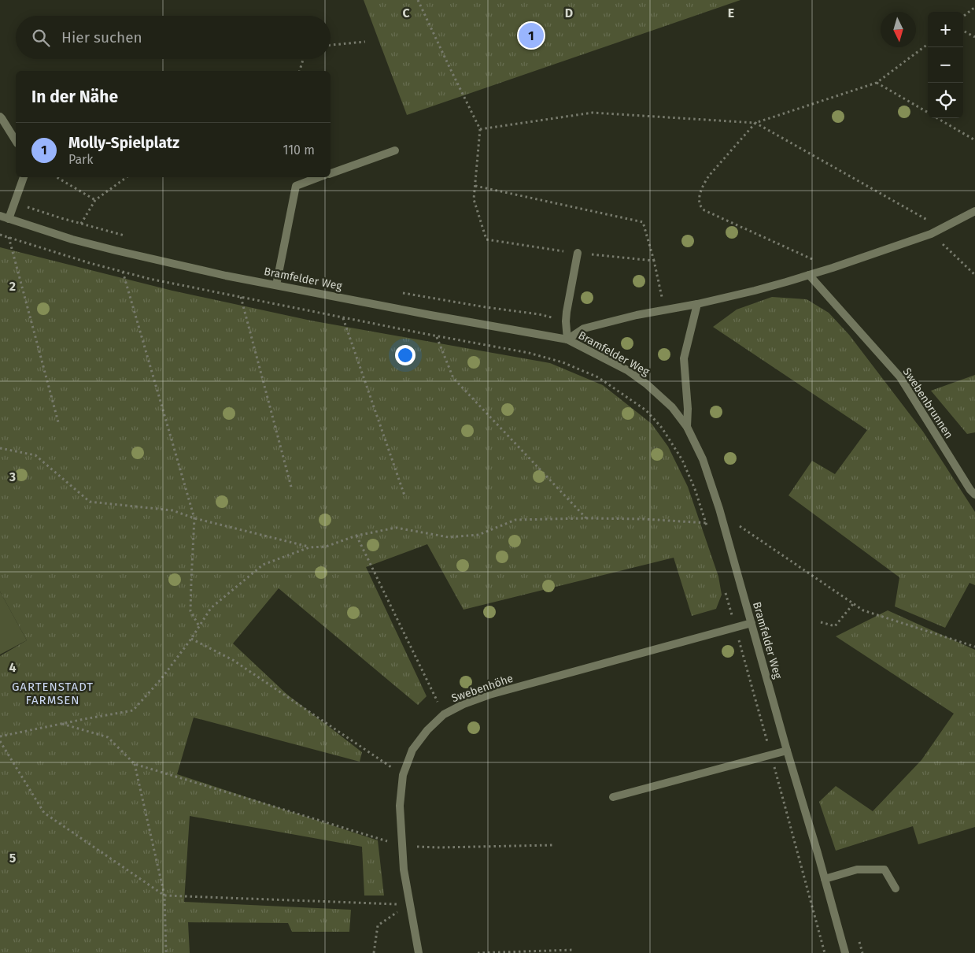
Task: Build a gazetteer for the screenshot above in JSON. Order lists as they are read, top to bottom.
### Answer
{
  "streets": {
    "street": ["Bramfelder Weg", "Swebenbrunnen", "Swebenhöhe"]
  },
  "crossings": [
    ["Bramfelder Weg", "Swebenhöhe"]
  ],
  "districts": ["GARTENSTADT FARMSEN"],
  "north": "bottom",
  "page": {
    "map_buttons": ["+", "−"],
    "search": "Hier suchen",
    "pins": "1",
    "heading": "In der Nähe",
    "list": [
      {
        "mark": "1",
        "name": "Molly-Spielplatz",
        "note": "Park",
        "value": "110 m"
      }
    ]
  },
  "grid": {
    "columns": ["C", "D", "E"],
    "rows": [
      "2",
      "3",
      "4",
      "5"
    ]
  }
}
